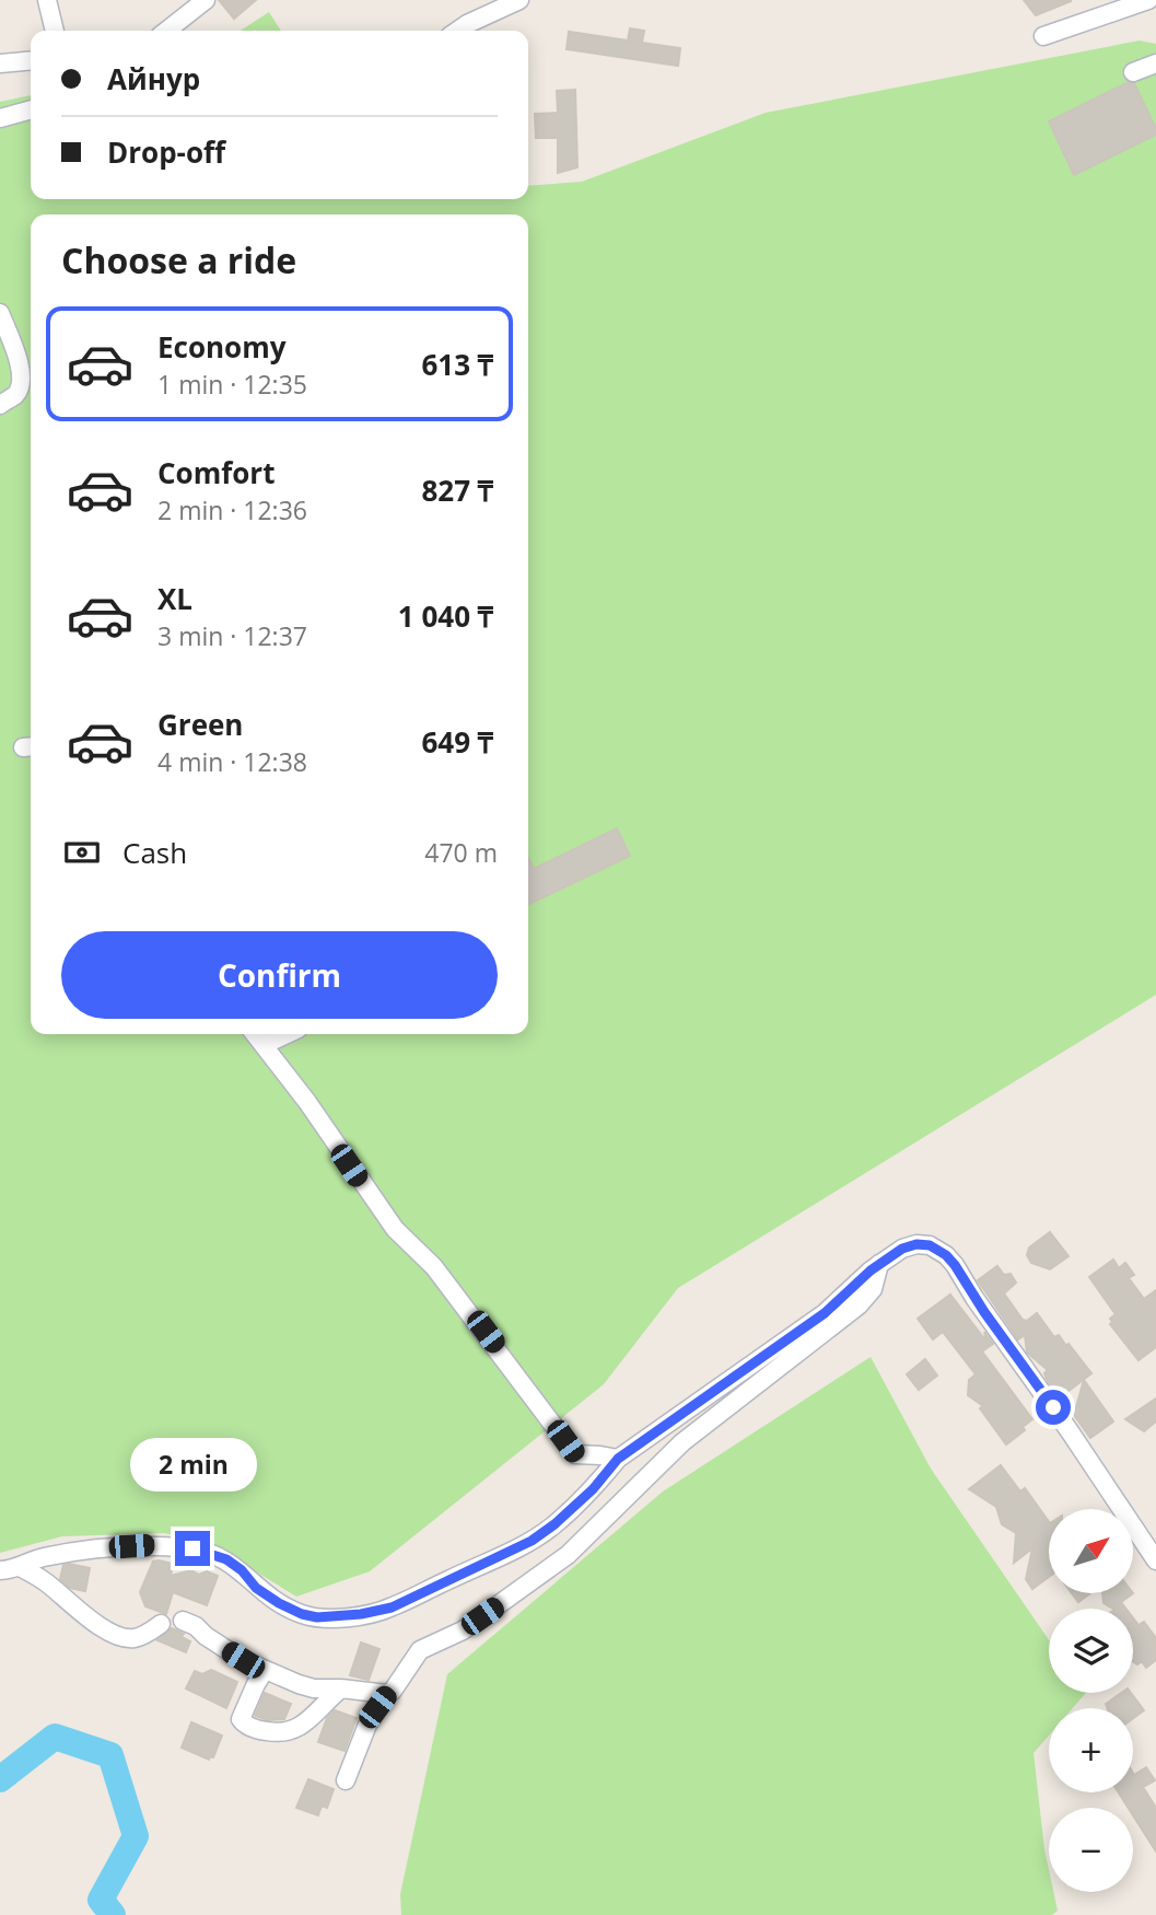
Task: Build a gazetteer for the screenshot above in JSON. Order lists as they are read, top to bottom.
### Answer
{
  "north": "top right",
  "page": {
    "banner": ["Айнур", "Drop-off"],
    "heading": "Choose a ride",
    "list": [
      {
        "name": "Economy",
        "note": "1 min · 12:35",
        "value": "613 ₸"
      },
      {
        "name": "Comfort",
        "note": "2 min · 12:36",
        "value": "827 ₸"
      },
      {
        "name": "XL",
        "note": "3 min · 12:37",
        "value": "1 040 ₸"
      },
      {
        "name": "Green",
        "note": "4 min · 12:38",
        "value": "649 ₸"
      }
    ],
    "pay": ["Cash", "470 m"],
    "buttons": "Confirm",
    "bubble": "2 min",
    "map_buttons": ["+", "−"]
  }
}
